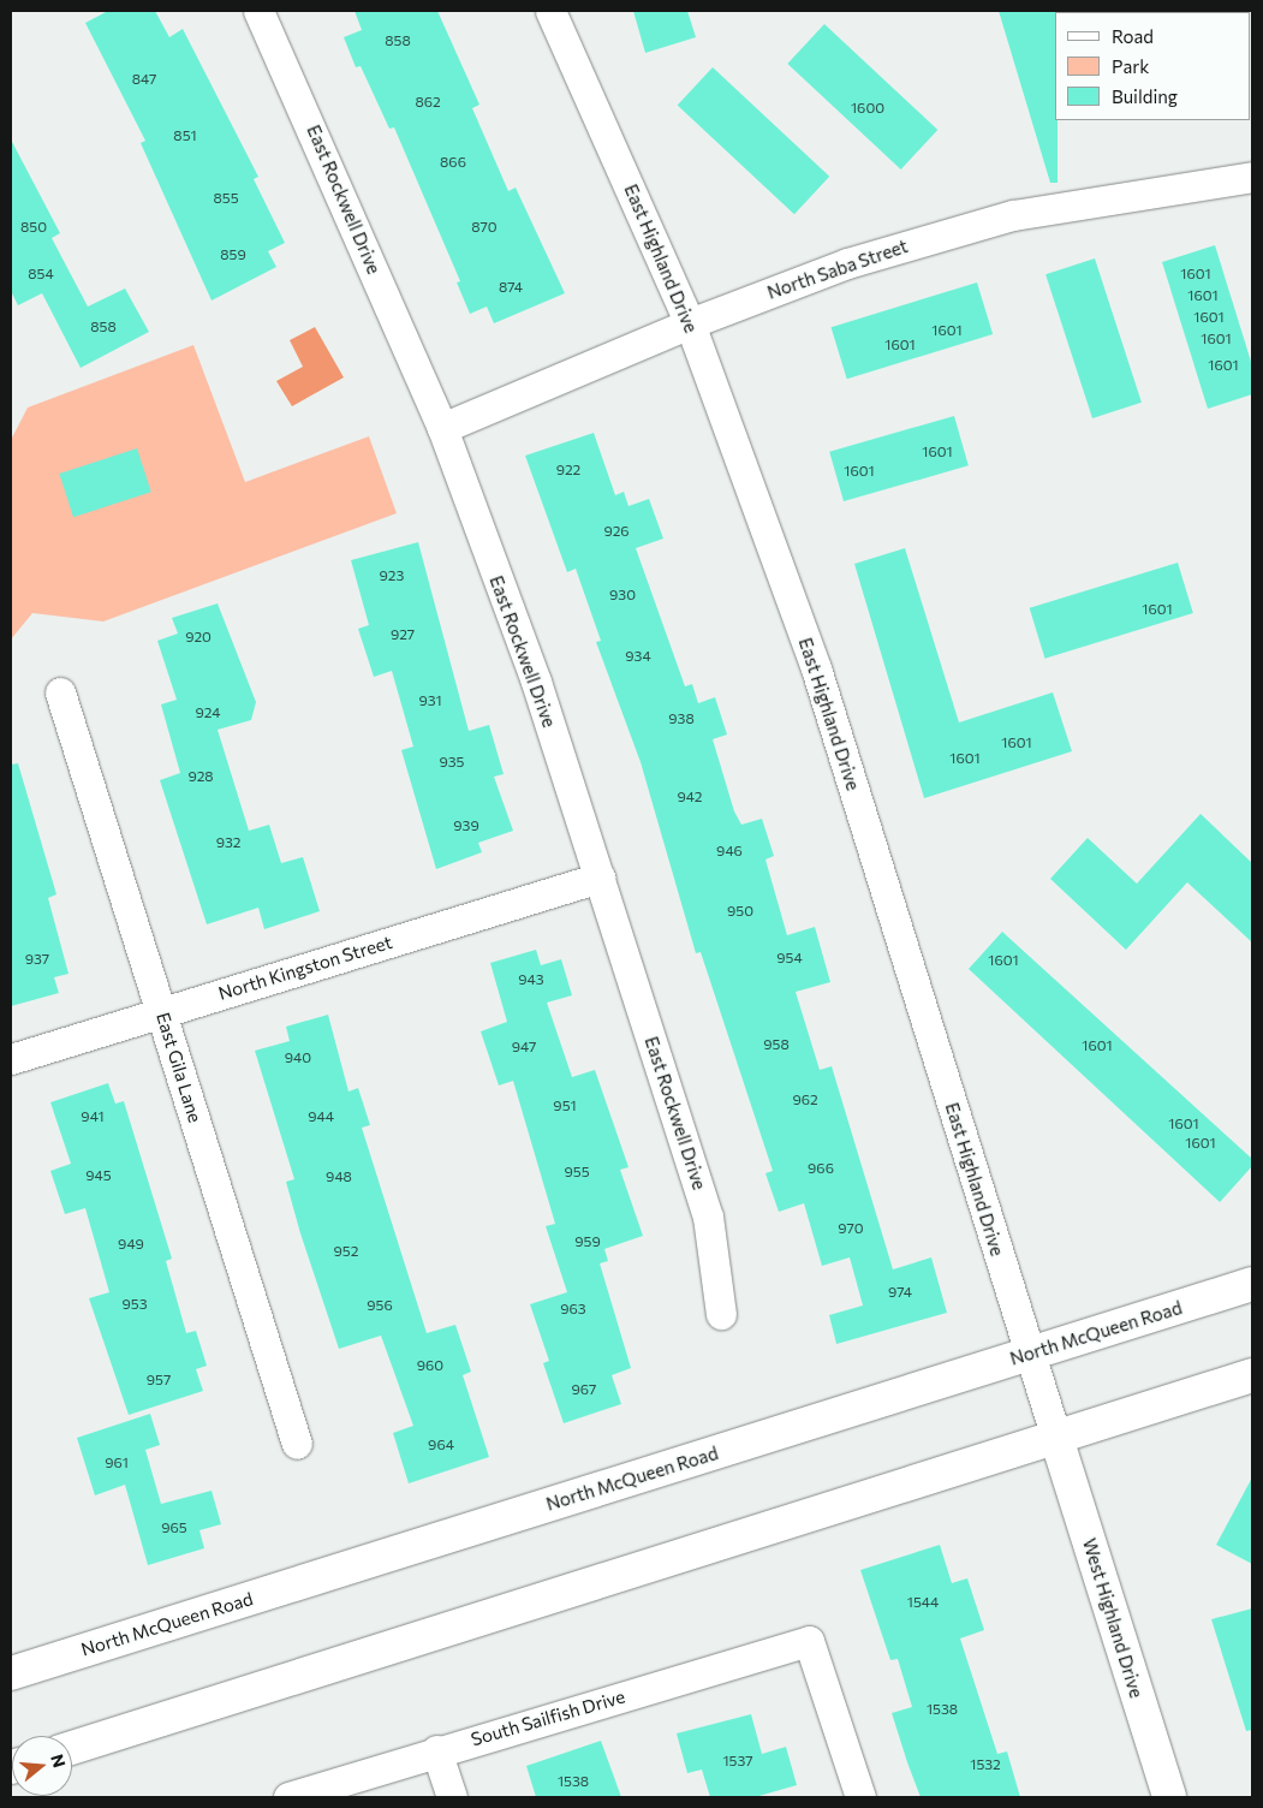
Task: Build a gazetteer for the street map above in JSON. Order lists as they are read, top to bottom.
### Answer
{
  "streets": {
    "main road": ["North McQueen Road", "West Highland Drive"],
    "street": [
      "East Rockwell Drive",
      "East Highland Drive",
      "North Saba Street",
      "North Kingston Street",
      "East Gila Lane",
      "South Sailfish Drive"
    ]
  },
  "crossings": [
    ["East Rockwell Drive", "North Saba Street"],
    ["East Rockwell Drive", "North Kingston Street"],
    ["East Highland Drive", "North Saba Street"],
    ["East Highland Drive", "North McQueen Road"],
    ["East Highland Drive", "West Highland Drive"],
    ["North Kingston Street", "East Gila Lane"]
  ],
  "house_numbers": [
    "858",
    "847",
    "862",
    "1600",
    "851",
    "866",
    "855",
    "850",
    "870",
    "859",
    "854",
    "1601",
    "874",
    "1601",
    "1601",
    "858",
    "1601",
    "1601",
    "1601",
    "1601",
    "1601",
    "922",
    "1601",
    "926",
    "923",
    "930",
    "1601",
    "927",
    "920",
    "934",
    "931",
    "924",
    "938",
    "1601",
    "1601",
    "935",
    "928",
    "942",
    "939",
    "932",
    "946",
    "950",
    "954",
    "937",
    "1601",
    "943",
    "958",
    "1601",
    "947",
    "940",
    "962",
    "951",
    "941",
    "944",
    "1601",
    "1601",
    "966",
    "955",
    "945",
    "948",
    "970",
    "959",
    "949",
    "952",
    "974",
    "953",
    "956",
    "963",
    "960",
    "957",
    "967",
    "964",
    "961",
    "965",
    "1544",
    "1538",
    "1537",
    "1532",
    "1538"
  ],
  "legend": ["Road", "Park", "Building"],
  "north": "right"
}
